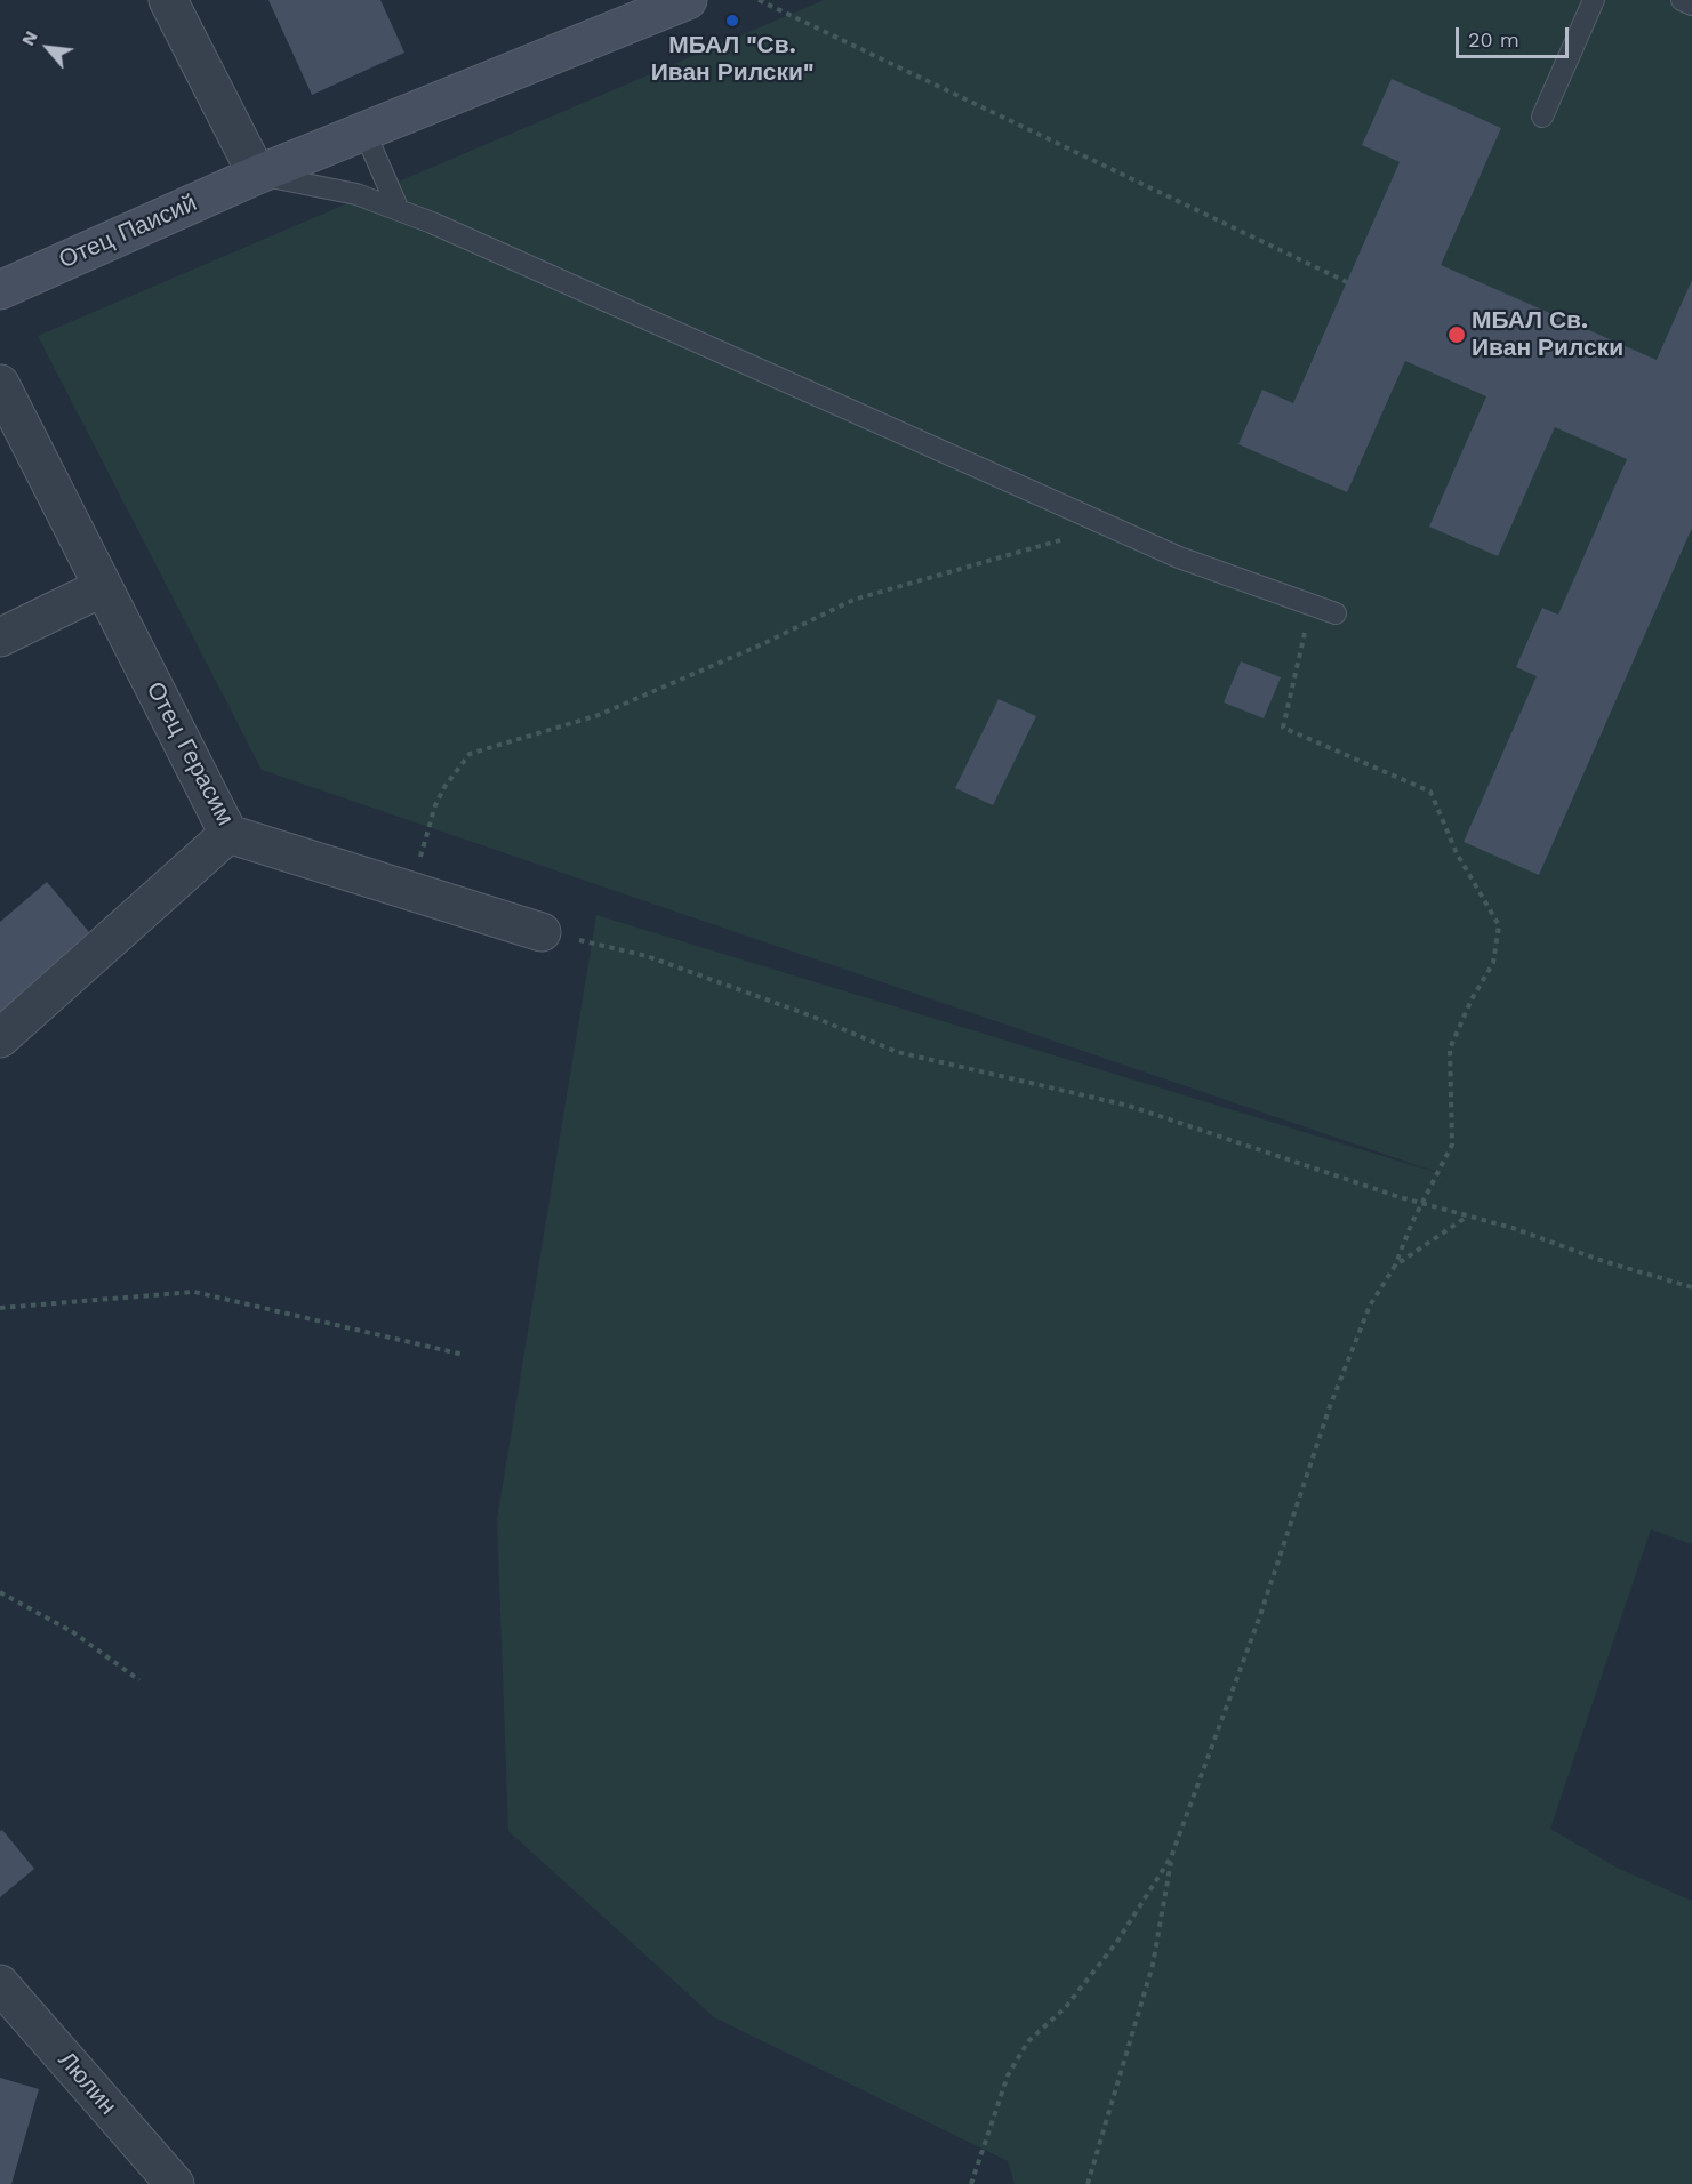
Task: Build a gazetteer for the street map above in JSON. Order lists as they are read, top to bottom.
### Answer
{
  "streets": {
    "main road": ["Отец Паисий"],
    "street": ["Отец Герасим", "Люлин"]
  },
  "places": ["МБАЛ \"Св. Иван Рилски\"", "МБАЛ Св. Иван Рилски"],
  "scale_bar": "20 m",
  "north": "top left"
}
